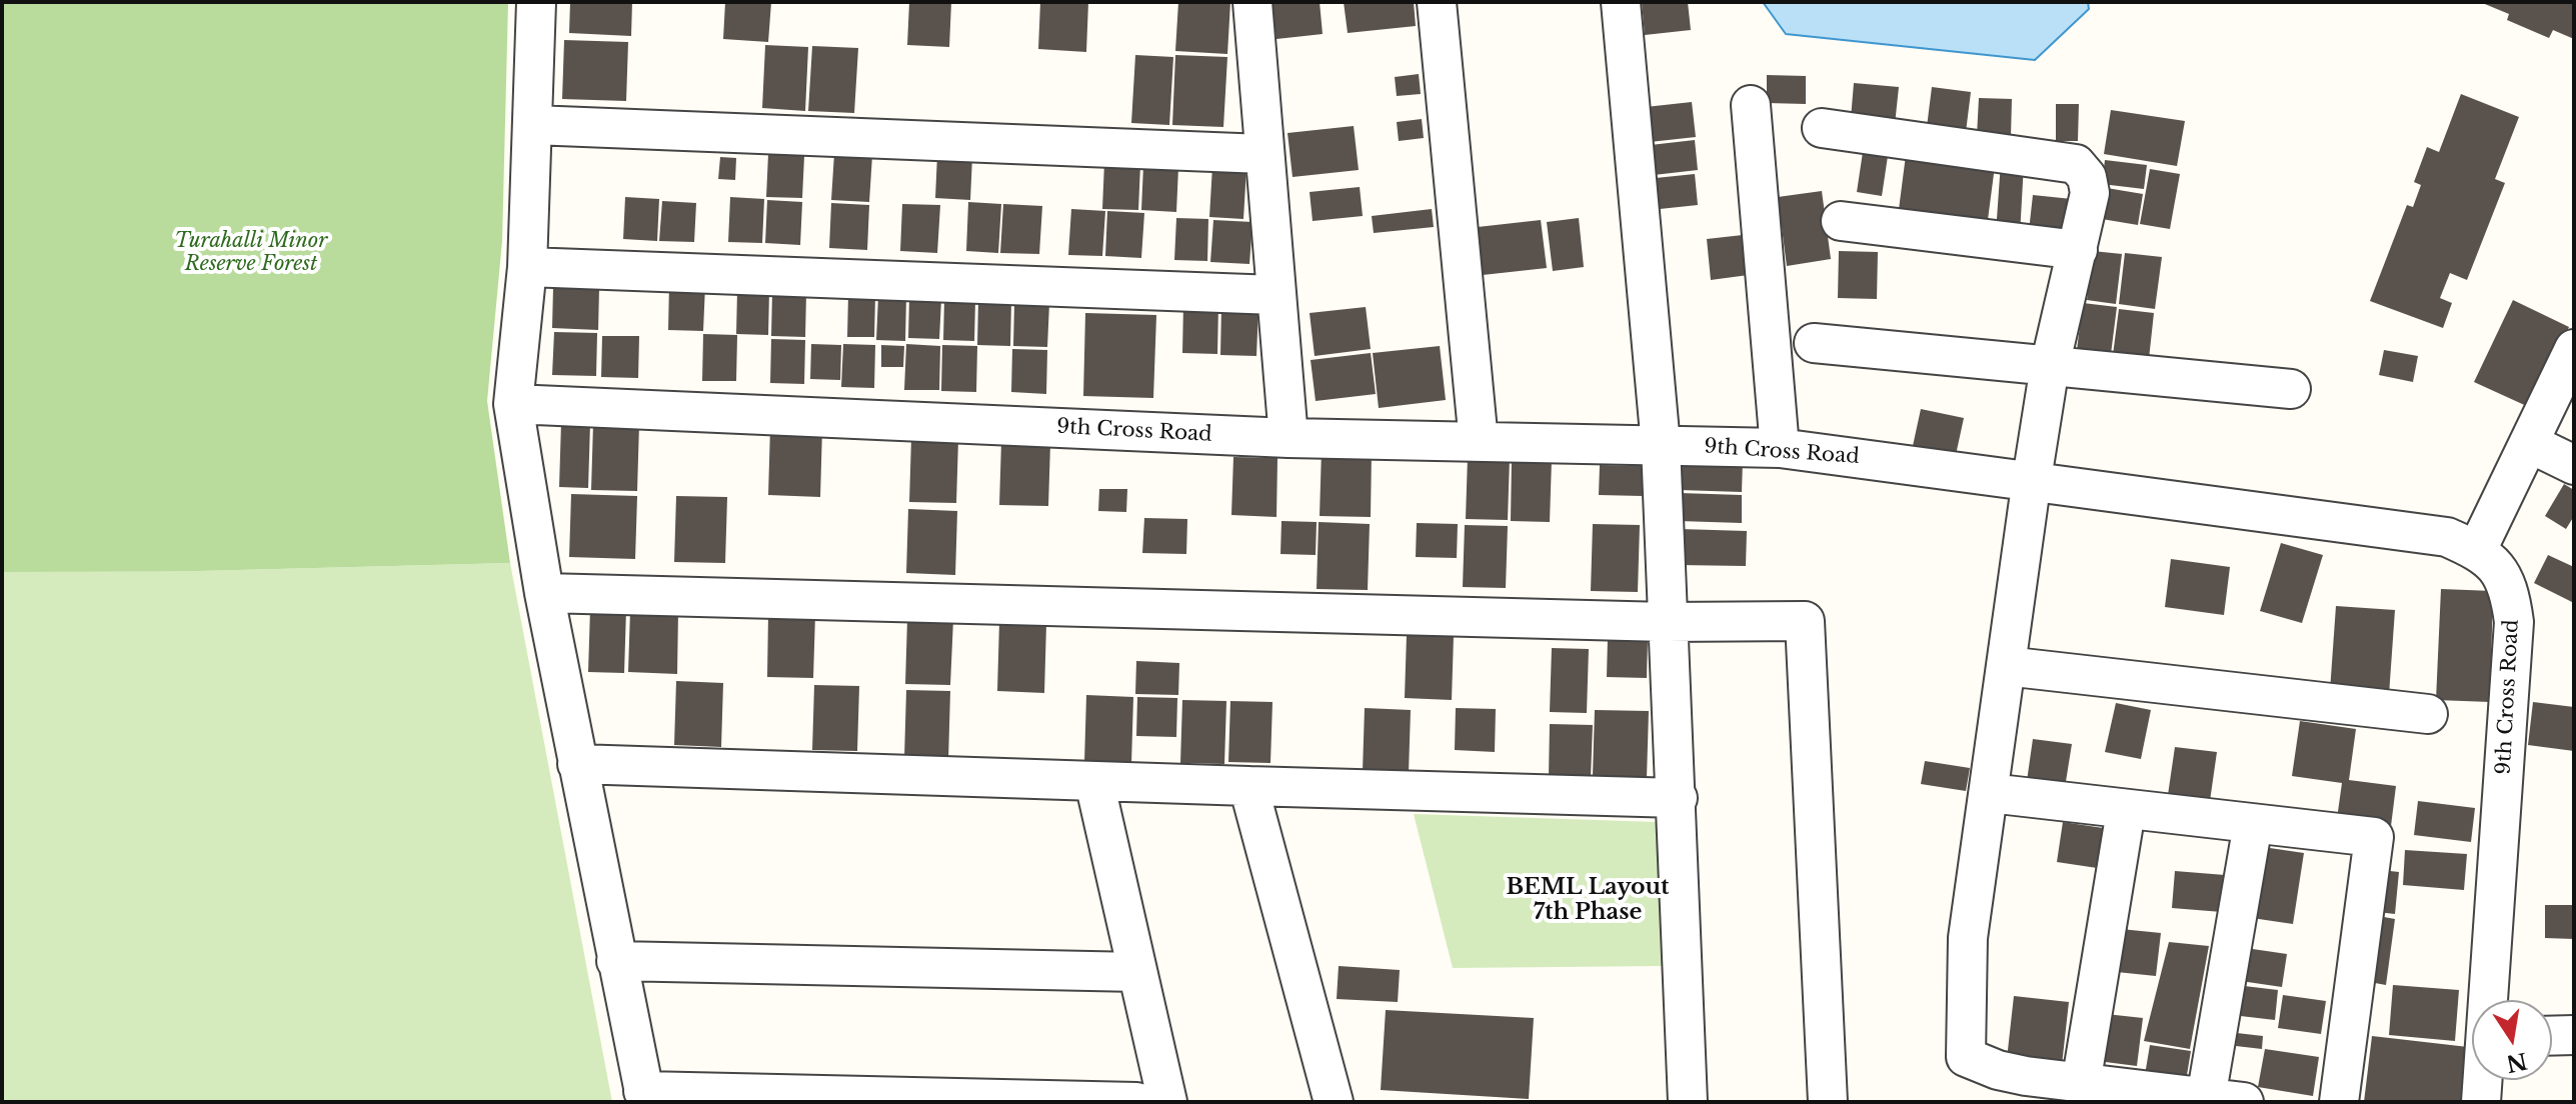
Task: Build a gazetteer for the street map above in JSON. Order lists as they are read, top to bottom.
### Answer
{
  "streets": {
    "street": ["9th Cross Road"]
  },
  "districts": ["BEML Layout 7th Phase"],
  "parks": ["Turahalli Minor Reserve Forest"],
  "north": "bottom"
}
